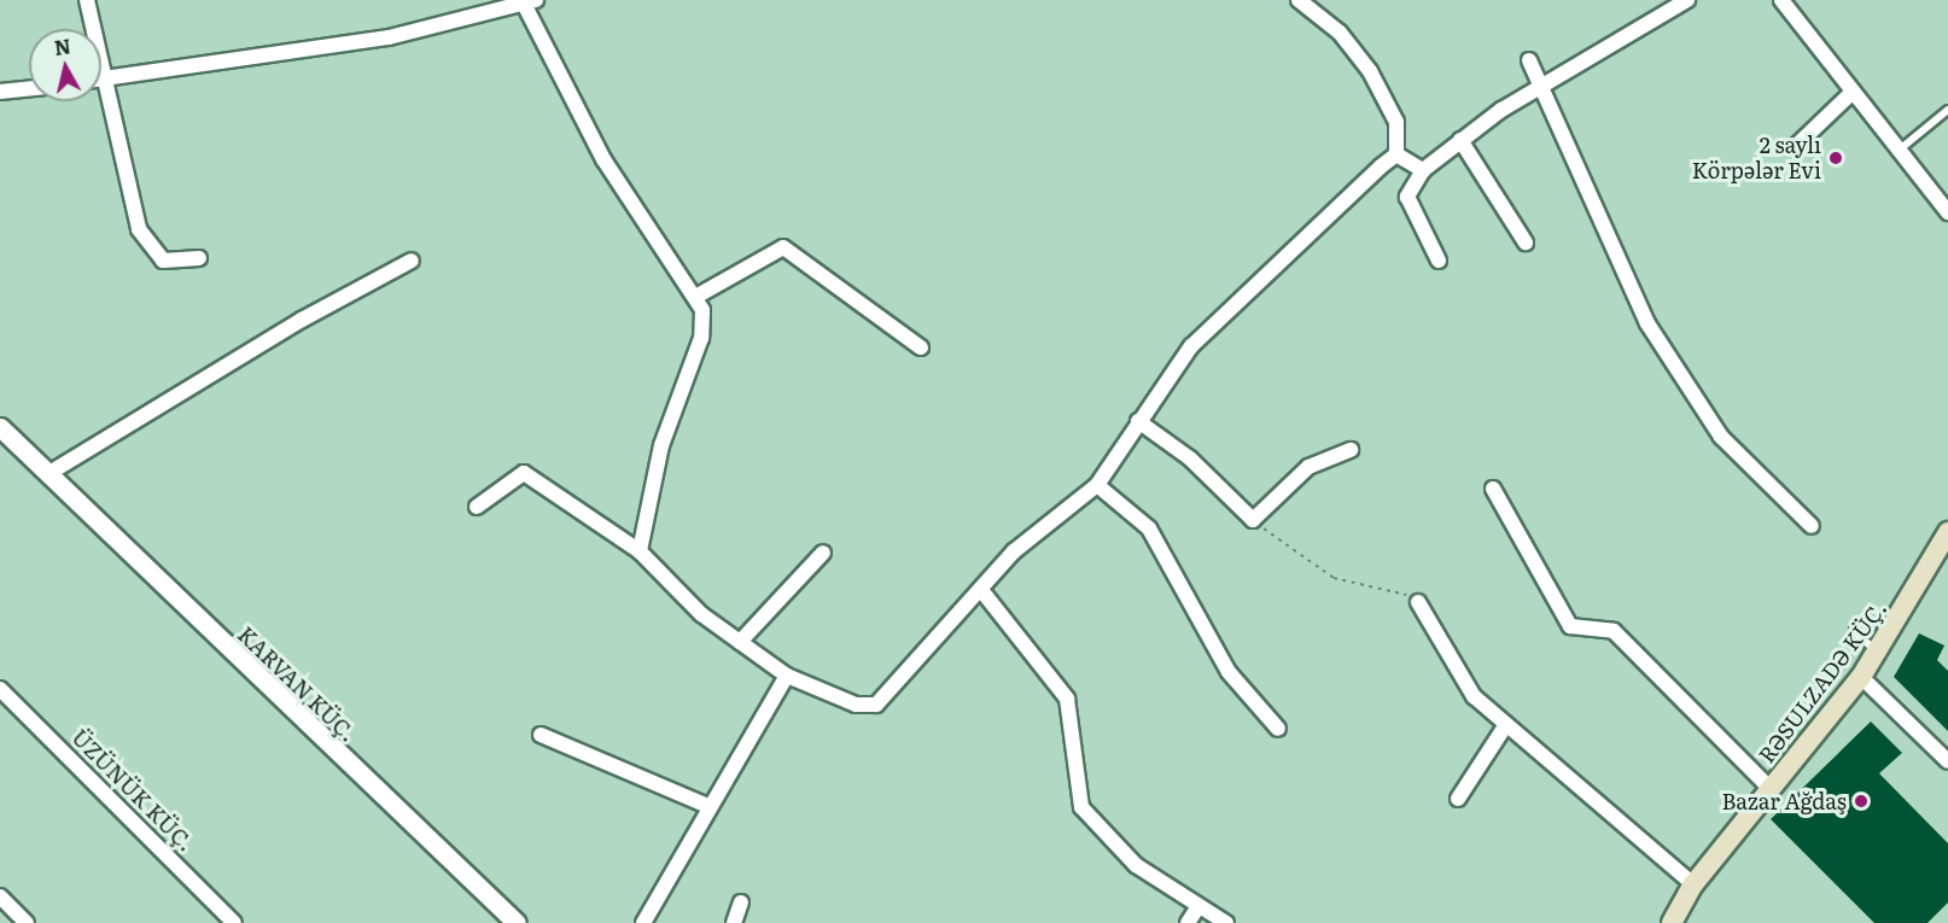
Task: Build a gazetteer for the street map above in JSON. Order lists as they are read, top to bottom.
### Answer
{
  "streets": {
    "main road": ["RƏSULZADƏ KÜÇ."],
    "street": ["KARVAN KÜÇ.", "ÜZÜNÜK KÜÇ."]
  },
  "places": ["2 saylı Körpələr Evi", "Bazar Ağdaş"],
  "north": "top"
}
